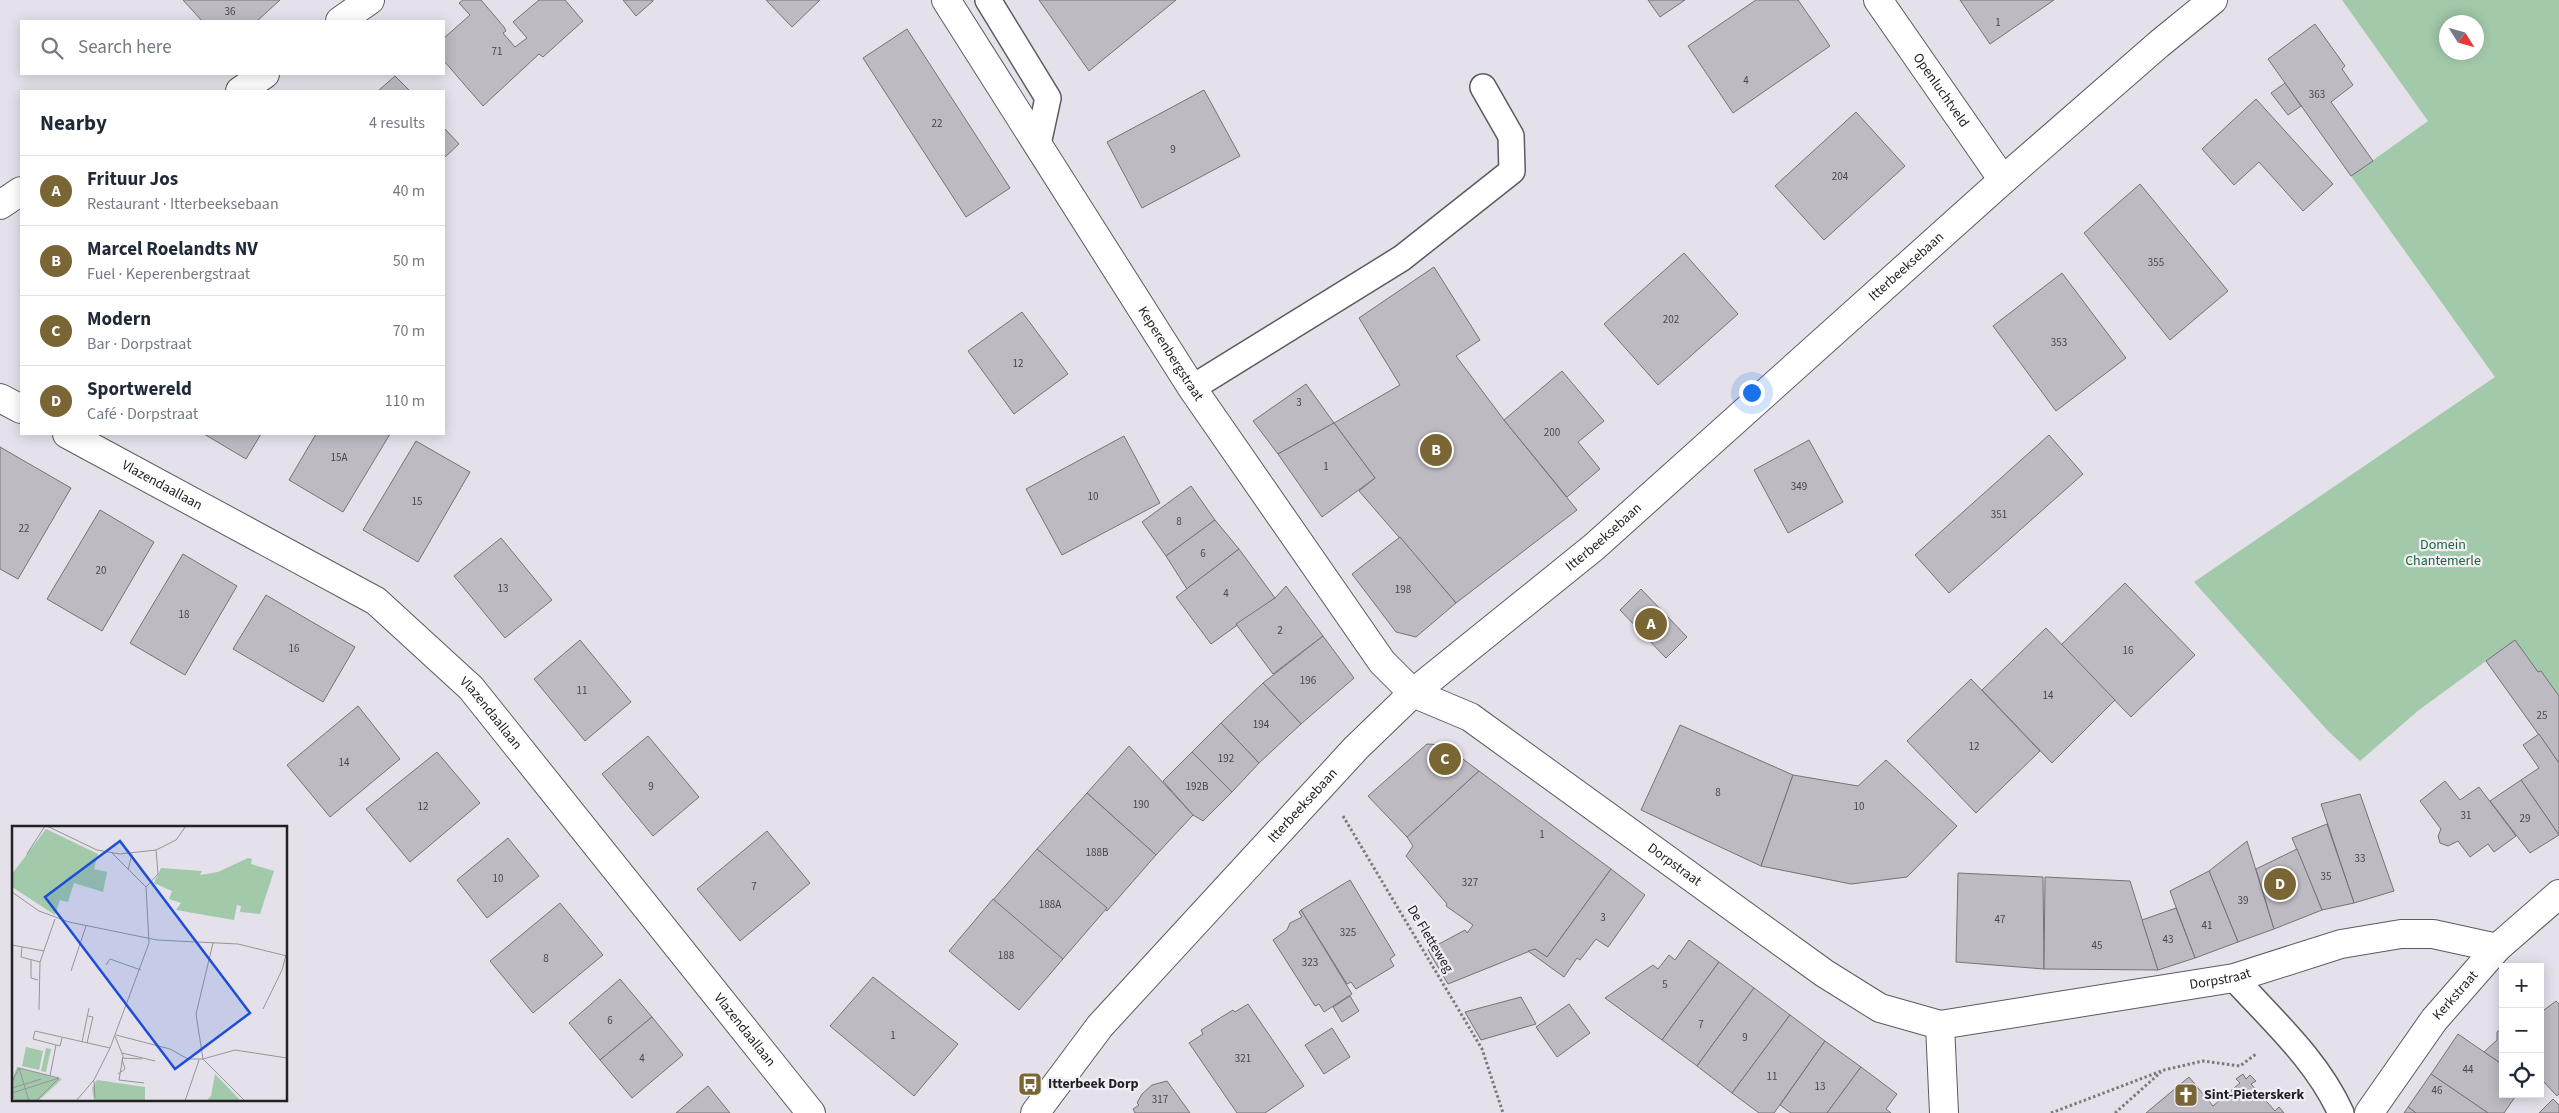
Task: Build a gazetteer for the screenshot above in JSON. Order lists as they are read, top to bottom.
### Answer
{
  "streets": {
    "street": [
      "Openluchtveld",
      "Itterbeeksebaan",
      "Keperenbergstraat",
      "Vlazendaallaan",
      "Dorpstraat",
      "Kerkstraat"
    ],
    "path": ["De Fletteweg"]
  },
  "crossings": [
    ["Openluchtveld", "Itterbeeksebaan"],
    ["Itterbeeksebaan", "Keperenbergstraat"],
    ["Itterbeeksebaan", "Dorpstraat"],
    ["Itterbeeksebaan", "De Fletteweg"],
    ["Keperenbergstraat", "Dorpstraat"],
    ["Dorpstraat", "Kerkstraat"]
  ],
  "parks": ["Domein Chantemerle"],
  "places": {
    "bus stop": ["Itterbeek Dorp"],
    "church": ["Sint-Pieterskerk"]
  },
  "house_numbers": [
    "36",
    "1",
    "71",
    "4",
    "363",
    "22",
    "9",
    "204",
    "355",
    "202",
    "353",
    "12",
    "3",
    "200",
    "15A",
    "1",
    "349",
    "10",
    "15",
    "351",
    "8",
    "22",
    "6",
    "20",
    "13",
    "198",
    "4",
    "18",
    "2",
    "16",
    "16",
    "196",
    "11",
    "14",
    "25",
    "194",
    "12",
    "192",
    "14",
    "9",
    "192B",
    "8",
    "190",
    "12",
    "10",
    "31",
    "29",
    "1",
    "188B",
    "33",
    "35",
    "10",
    "327",
    "7",
    "39",
    "188A",
    "3",
    "47",
    "41",
    "325",
    "43",
    "45",
    "188",
    "8",
    "323",
    "5",
    "6",
    "7",
    "1",
    "9",
    "4",
    "321",
    "44",
    "11",
    "13",
    "46",
    "317"
  ],
  "north": "bottom right",
  "page": {
    "search": "Search here",
    "heading": ["Nearby", "4 results"],
    "list": [
      {
        "mark": "A",
        "name": "Frituur Jos",
        "note": "Restaurant · Itterbeeksebaan",
        "value": "40 m"
      },
      {
        "mark": "B",
        "name": "Marcel Roelandts NV",
        "note": "Fuel · Keperenbergstraat",
        "value": "50 m"
      },
      {
        "mark": "C",
        "name": "Modern",
        "note": "Bar · Dorpstraat",
        "value": "70 m"
      },
      {
        "mark": "D",
        "name": "Sportwereld",
        "note": "Café · Dorpstraat",
        "value": "110 m"
      }
    ],
    "pins": [
      "B",
      "A",
      "C",
      "D"
    ],
    "map_buttons": ["+", "−"]
  }
}
